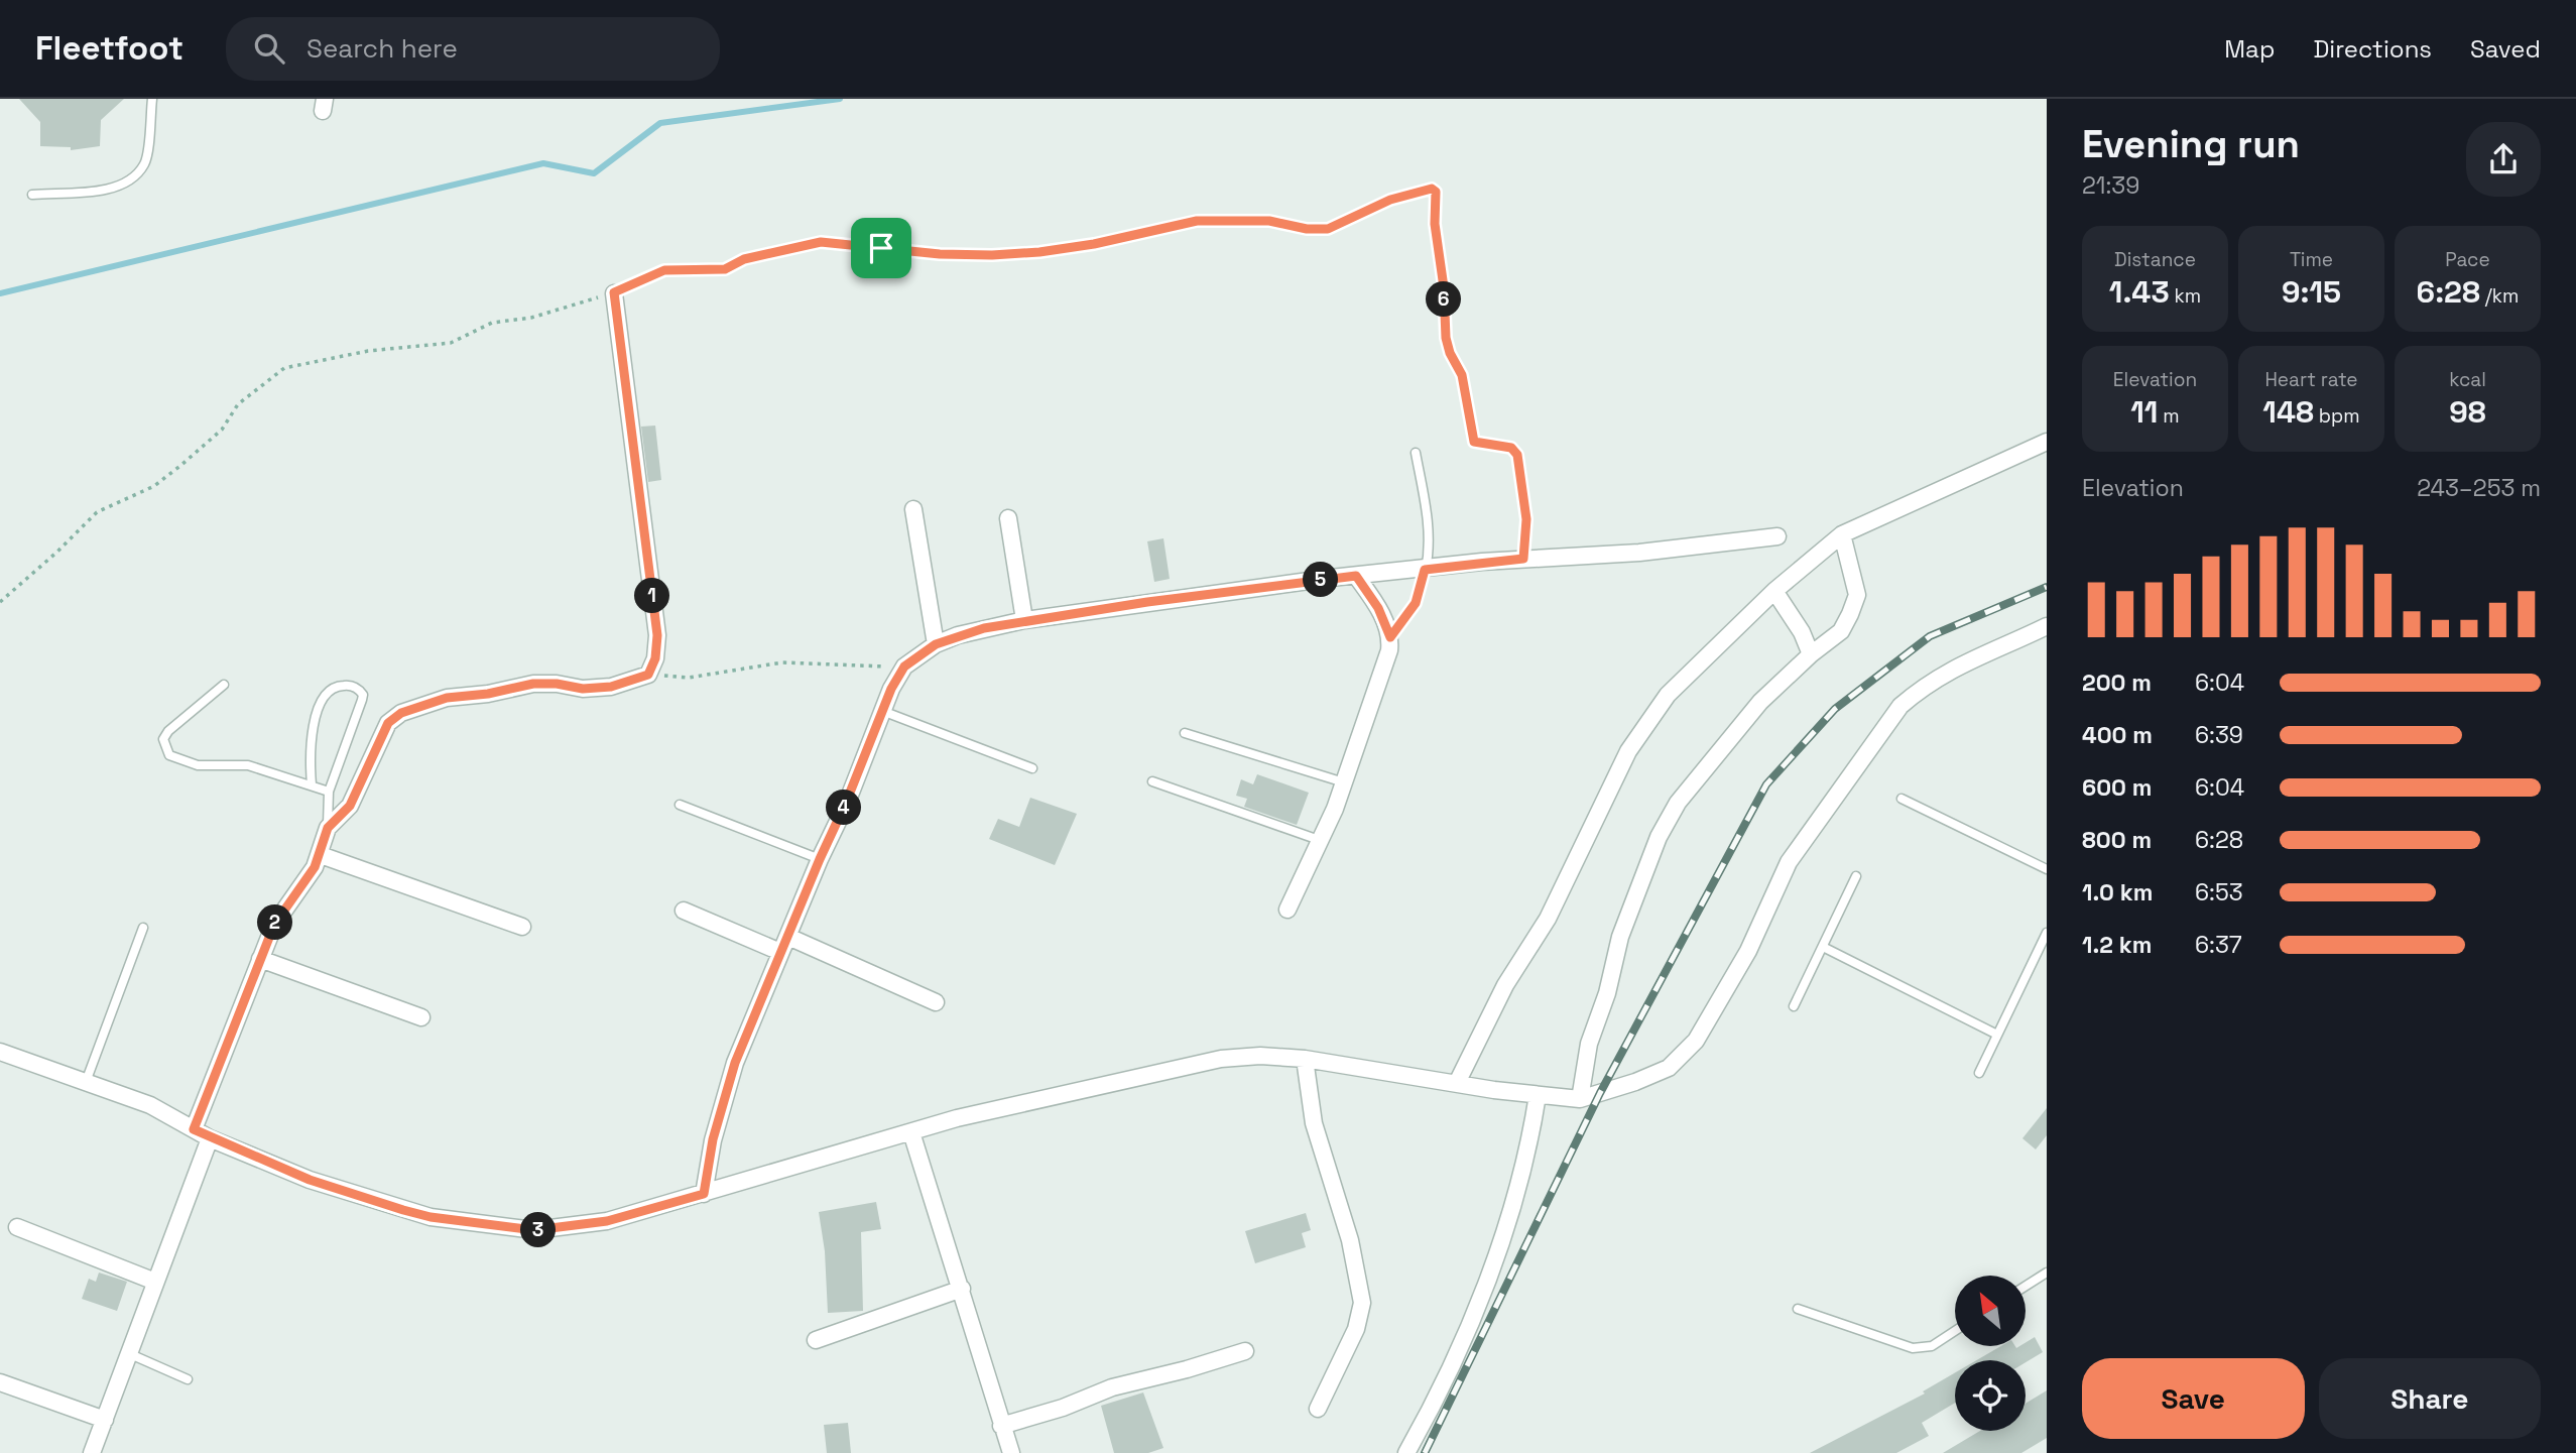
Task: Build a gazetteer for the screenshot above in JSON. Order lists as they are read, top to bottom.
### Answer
{
  "north": "top left",
  "page": {
    "header": "Fleetfoot",
    "search": "Search here",
    "nav": ["Map", "Directions", "Saved"],
    "heading": ["Evening run", "21:39"],
    "stats": [
      ["Distance", "1.43 km"],
      ["Time", "9:15"],
      ["Pace", "6:28 /km"],
      ["Elevation", "11 m"],
      ["Heart rate", "148 bpm"],
      ["kcal", "98"]
    ],
    "pins": [
      "6",
      "5",
      "1",
      "4",
      "2",
      "3"
    ],
    "chart": ["Elevation", "243–253 m"],
    "list": [
      {
        "name": "200 m",
        "note": "6:04"
      },
      {
        "name": "400 m",
        "note": "6:39"
      },
      {
        "name": "600 m",
        "note": "6:04"
      },
      {
        "name": "800 m",
        "note": "6:28"
      },
      {
        "name": "1.0 km",
        "note": "6:53"
      },
      {
        "name": "1.2 km",
        "note": "6:37"
      }
    ],
    "buttons": ["Save", "Share"]
  }
}
